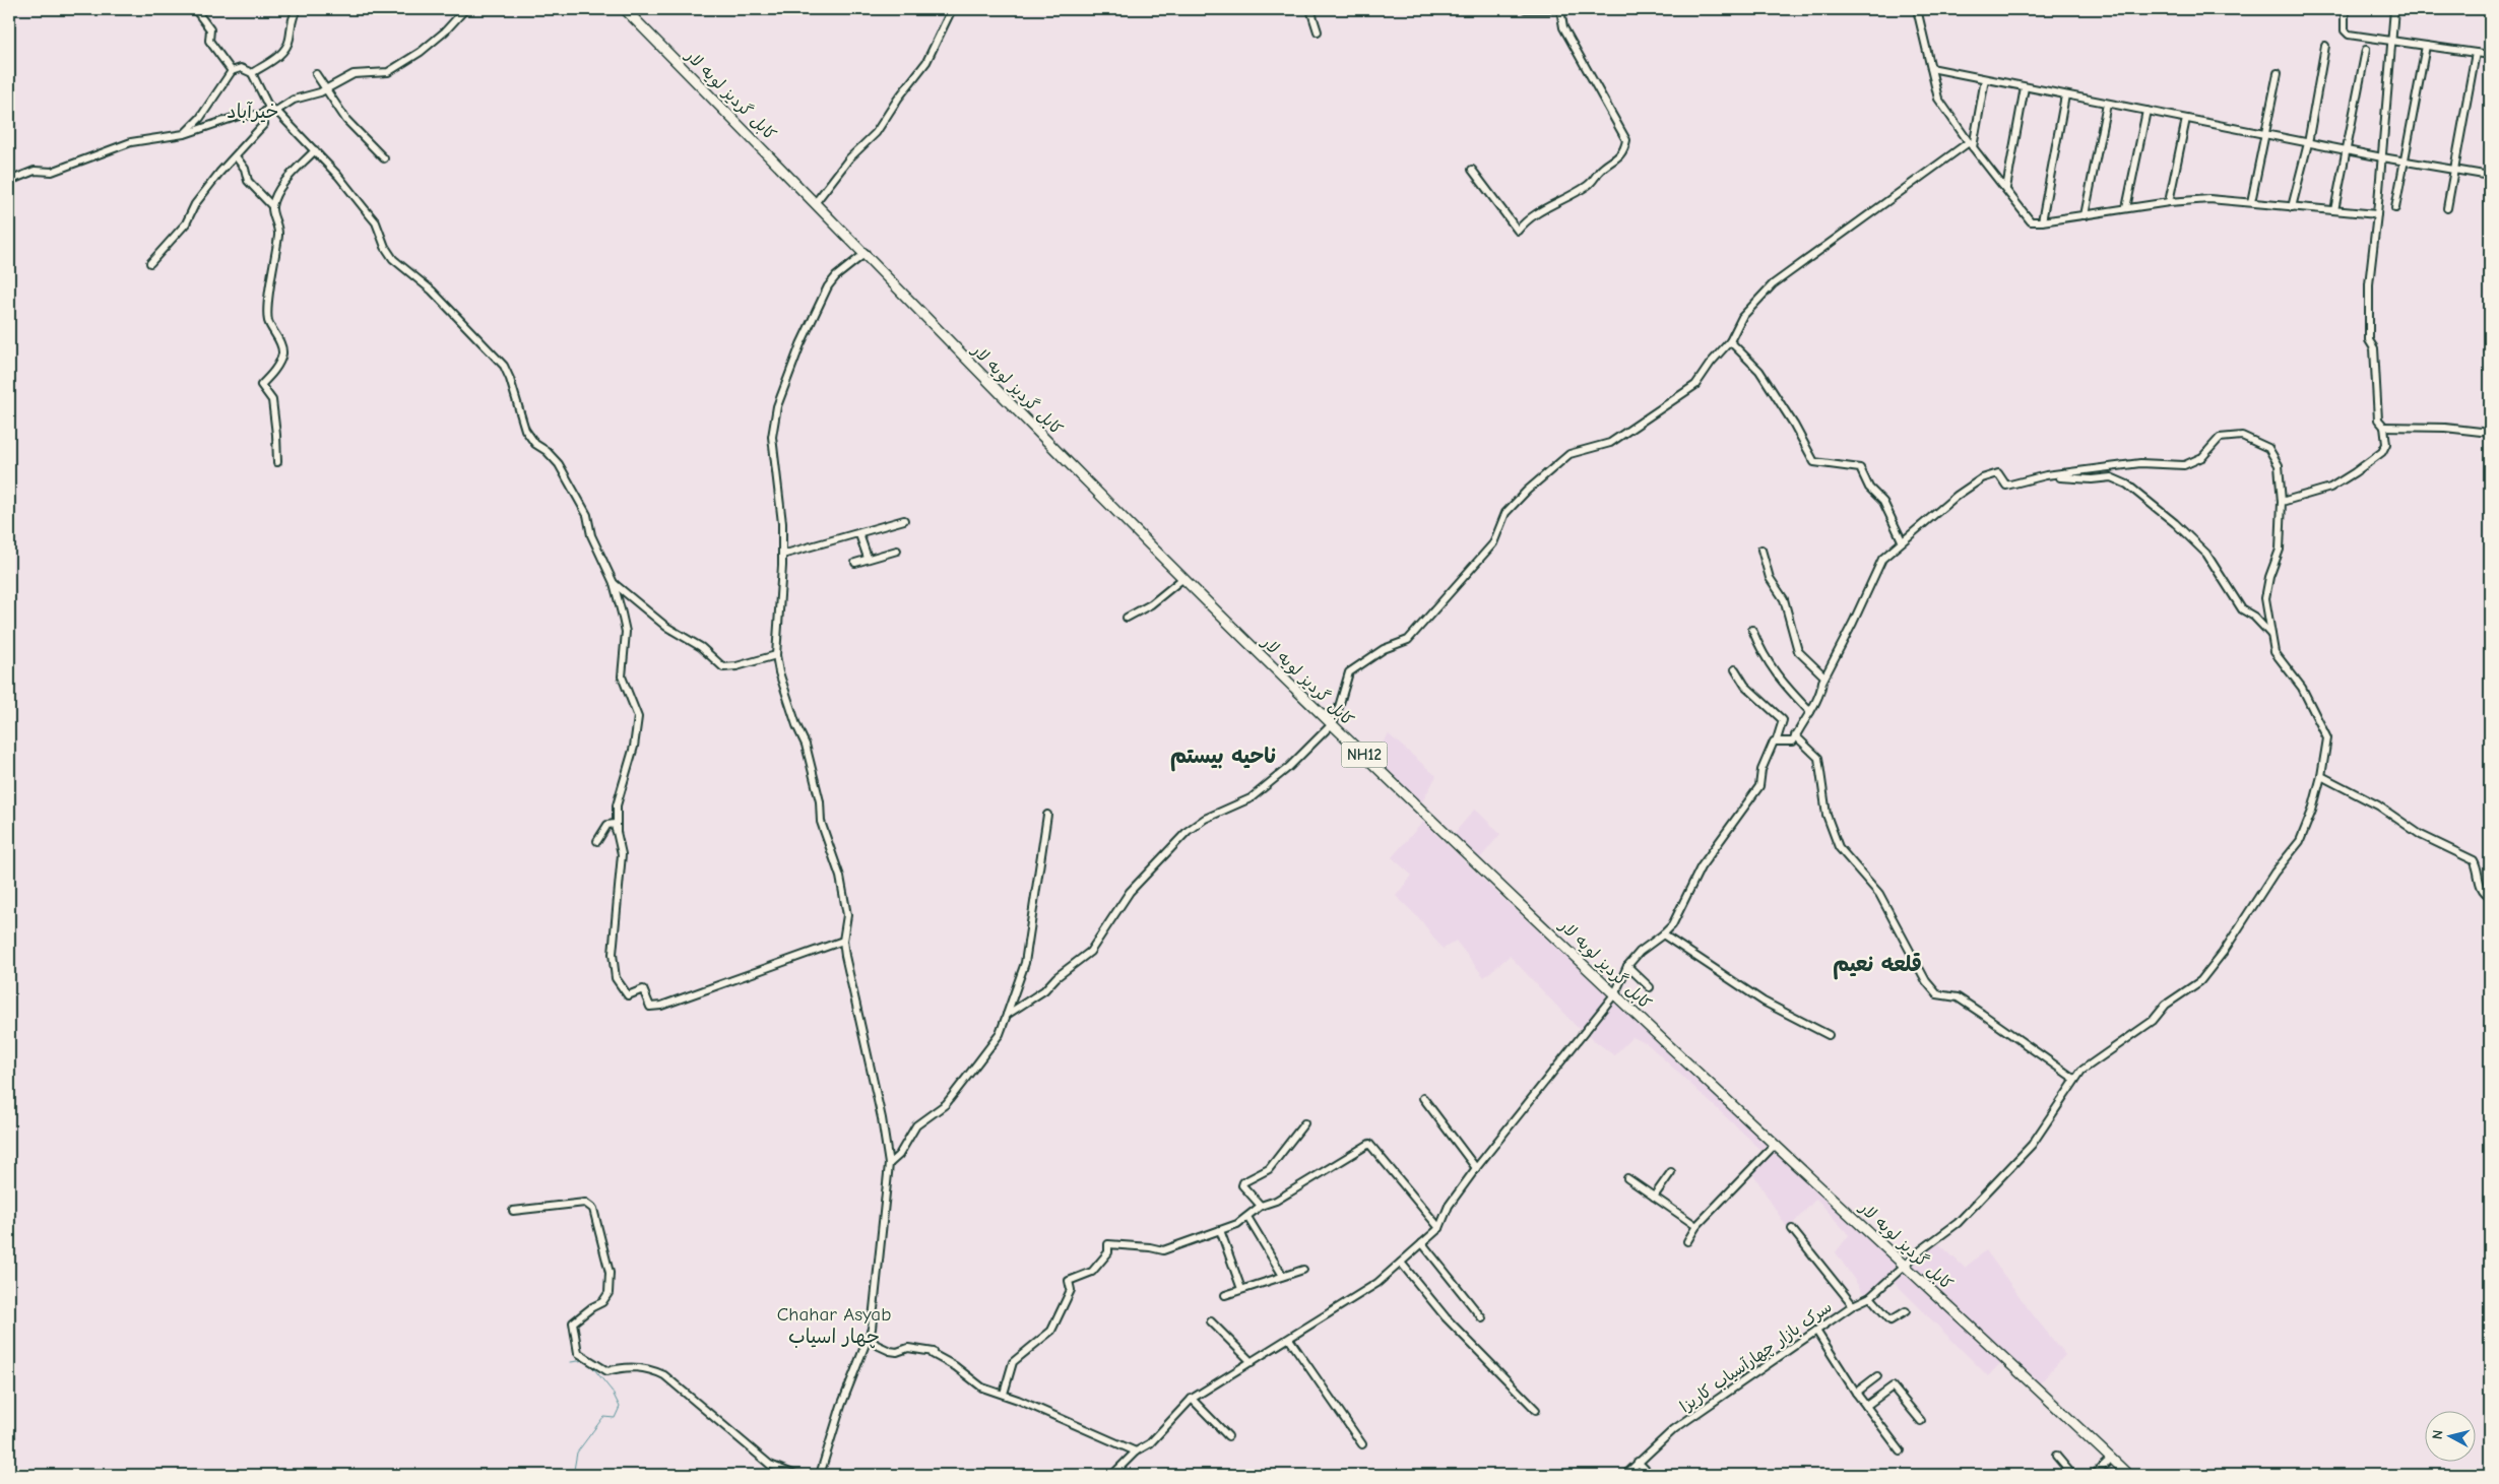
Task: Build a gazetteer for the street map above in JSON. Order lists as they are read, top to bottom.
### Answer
{
  "streets": {
    "highway": ["کابل گردیز لویه لار", "NH12"],
    "street": ["سرک بازار چهارآسیاب کاریزا"]
  },
  "crossings": [
    ["کابل گردیز لویه لار", "سرک بازار چهارآسیاب کاریزا"]
  ],
  "districts": [
    "خیرآباد",
    "ناحیه بیستم",
    "قلعه نعيم",
    "Chahar Asyab چهار اسیاب"
  ],
  "north": "left"
}
